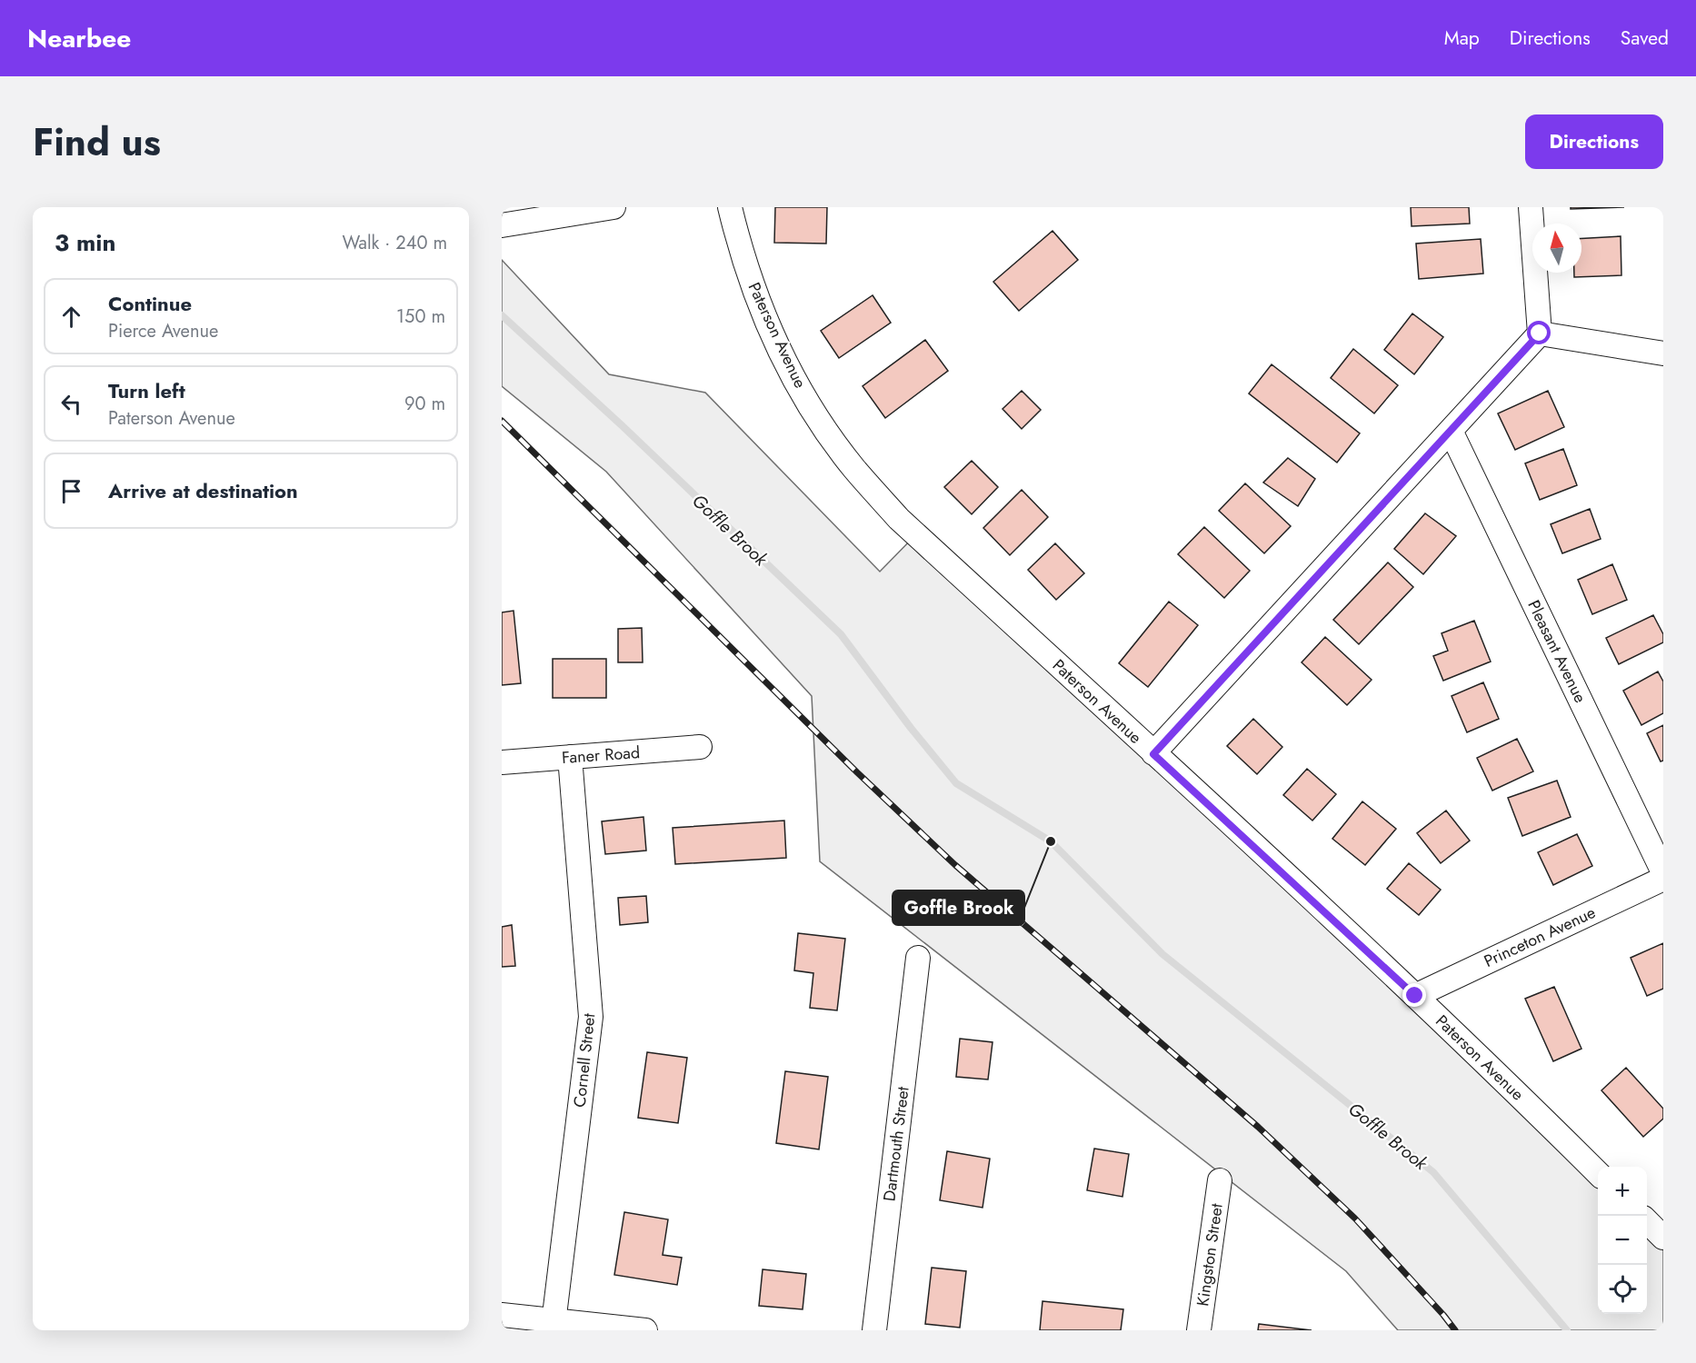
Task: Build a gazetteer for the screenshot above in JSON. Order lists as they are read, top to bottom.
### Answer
{
  "streets": {
    "street": [
      "Paterson Avenue",
      "Pleasant Avenue",
      "Faner Road",
      "Princeton Avenue",
      "Cornell Street",
      "Dartmouth Street",
      "Kingston Street"
    ]
  },
  "crossings": [
    ["Paterson Avenue", "Princeton Avenue"],
    ["Faner Road", "Cornell Street"]
  ],
  "water": ["Goffle Brook"],
  "places": ["Goffle Brook"],
  "north": "top",
  "page": {
    "header": "Nearbee",
    "nav": ["Map", "Directions", "Saved"],
    "title": "Find us",
    "buttons": "Directions",
    "heading": ["3 min", "Walk · 240 m"],
    "list": [
      ["Continue", "Pierce Avenue", "150 m"],
      ["Turn left", "Paterson Avenue", "90 m"],
      "Arrive at destination"
    ],
    "map_buttons": ["+", "−"]
  }
}
